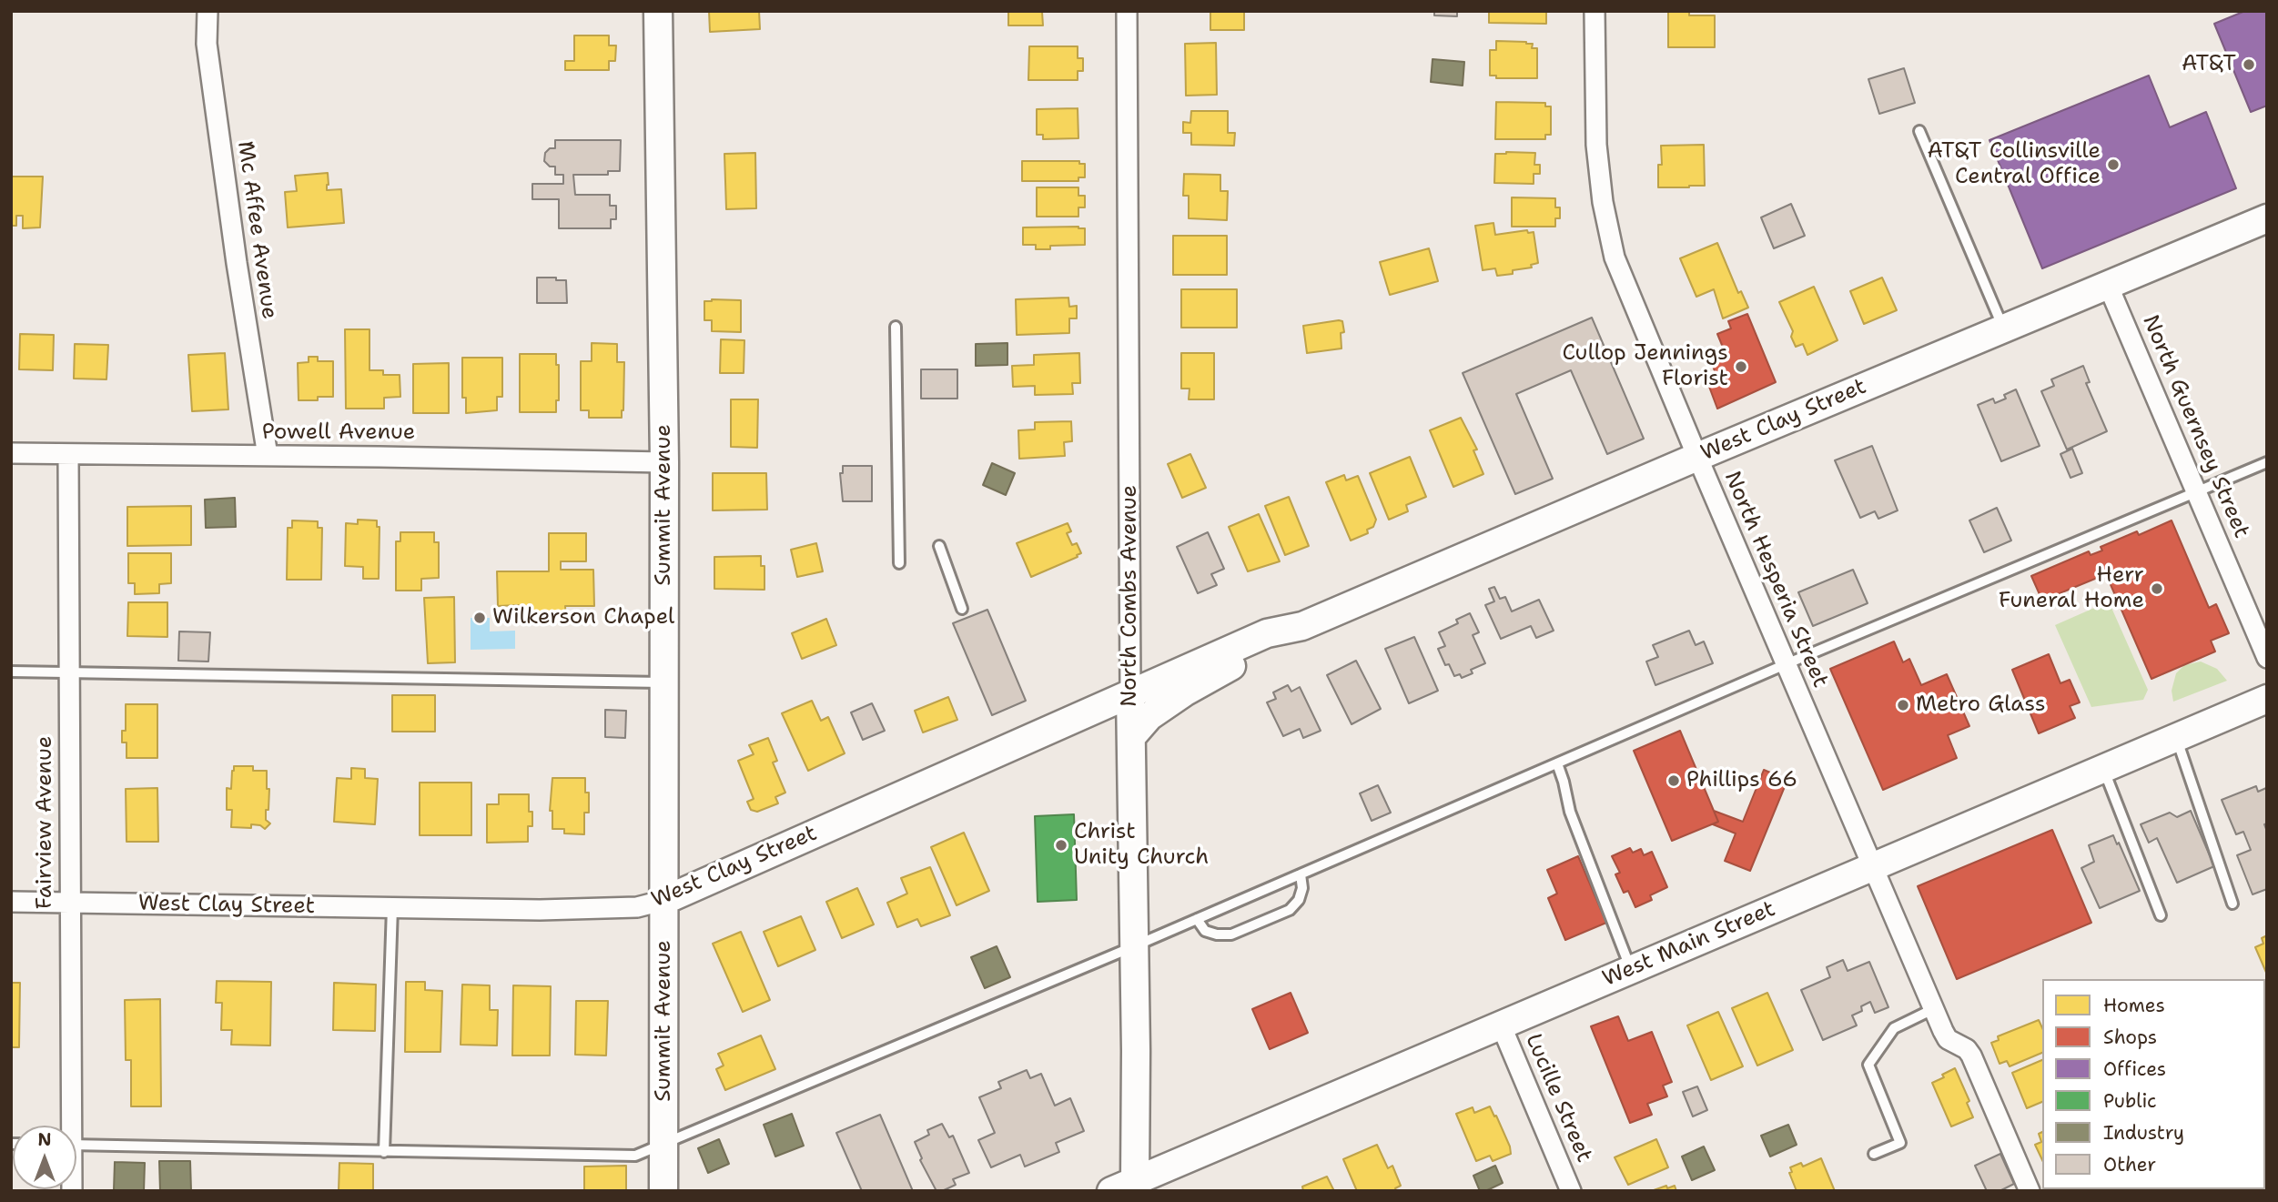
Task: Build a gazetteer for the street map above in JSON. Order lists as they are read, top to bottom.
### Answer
{
  "streets": {
    "main road": [
      "West Clay Street",
      "Summit Avenue",
      "North Combs Avenue",
      "West Main Street"
    ],
    "street": [
      "Mc Affee Avenue",
      "North Guernsey Street",
      "Powell Avenue",
      "North Hesperia Street",
      "Fairview Avenue",
      "Lucille Street"
    ]
  },
  "crossings": [
    ["Mc Affee Avenue", "Powell Avenue"],
    ["West Clay Street", "North Guernsey Street"],
    ["West Clay Street", "Summit Avenue"],
    ["West Clay Street", "North Hesperia Street"],
    ["West Clay Street", "North Combs Avenue"],
    ["West Clay Street", "Fairview Avenue"],
    ["Powell Avenue", "Summit Avenue"],
    ["Powell Avenue", "Fairview Avenue"],
    ["North Hesperia Street", "West Main Street"],
    ["North Combs Avenue", "West Main Street"],
    ["West Main Street", "Lucille Street"]
  ],
  "places": [
    "AT&T",
    "AT&T Collinsville Central Office",
    "Cullop Jennings Florist",
    "Herr Funeral Home",
    "Wilkerson Chapel",
    "Metro Glass",
    "Phillips 66",
    "Christ Unity Church"
  ],
  "legend": [
    "Homes",
    "Shops",
    "Offices",
    "Public",
    "Industry",
    "Other"
  ],
  "north": "top"
}
